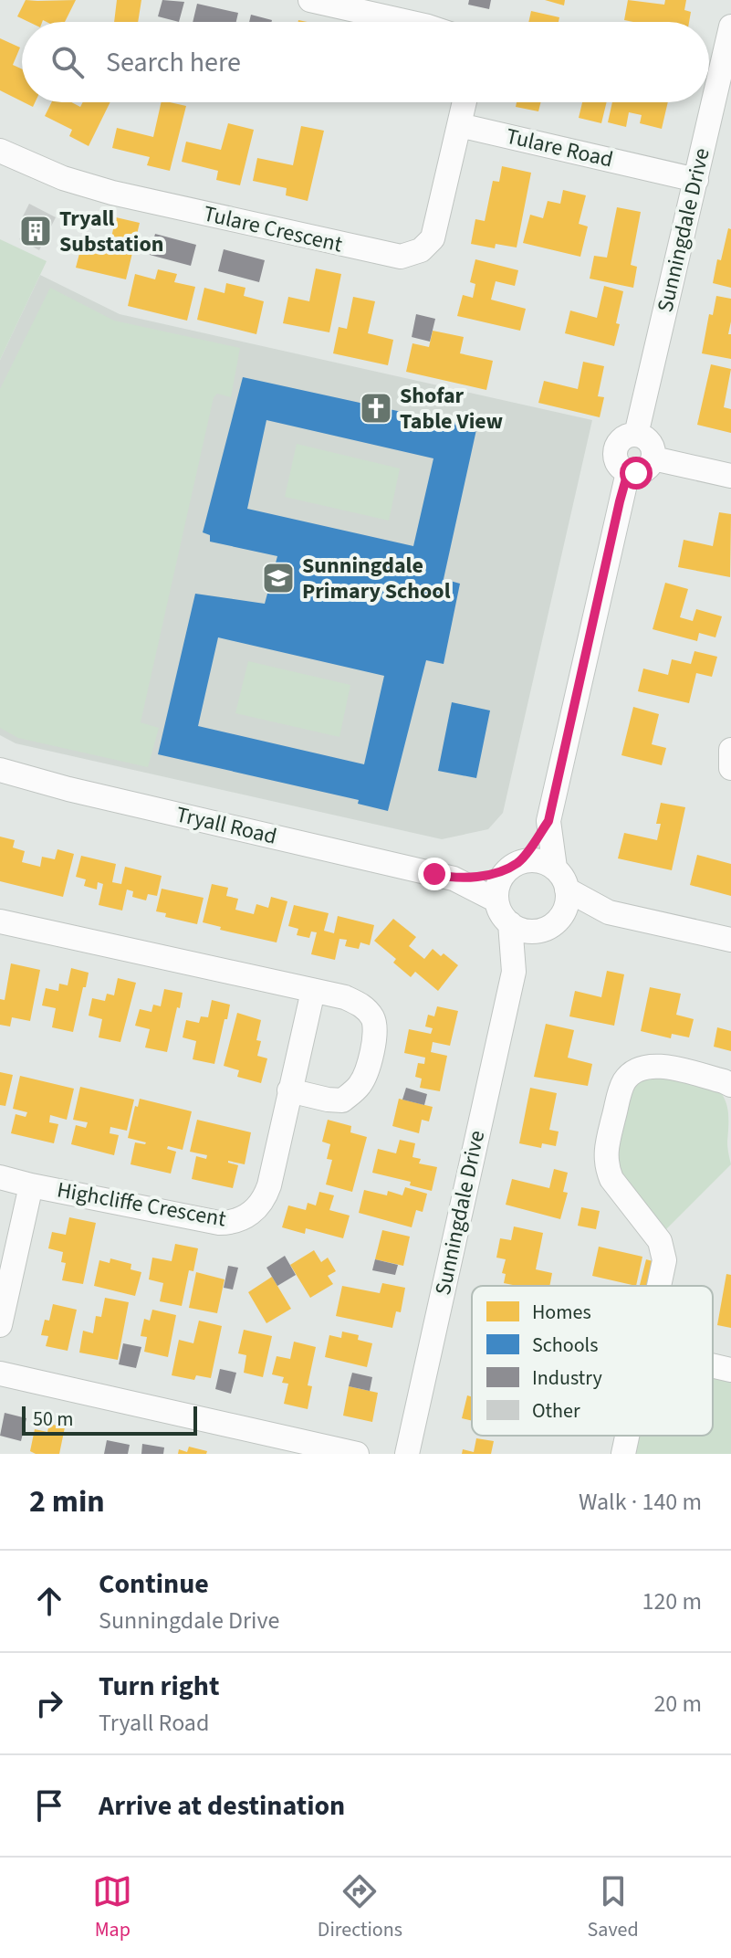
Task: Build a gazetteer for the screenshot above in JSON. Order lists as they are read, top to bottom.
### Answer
{
  "streets": {
    "street": [
      "Tulare Road",
      "Tulare Crescent",
      "Sunningdale Drive",
      "Tryall Road",
      "Highcliffe Crescent"
    ]
  },
  "crossings": [
    ["Tulare Road", "Tulare Crescent"],
    ["Tulare Road", "Sunningdale Drive"],
    ["Sunningdale Drive", "Tryall Road"]
  ],
  "places": {
    "building": ["Tryall Substation"],
    "church": ["Shofar Table View"],
    "school or university": ["Sunningdale Primary School"]
  },
  "legend": [
    "Homes",
    "Schools",
    "Industry",
    "Other"
  ],
  "scale_bar": "50 m",
  "page": {
    "search": "Search here",
    "scale": "50 m",
    "heading": ["2 min", "Walk · 140 m"],
    "list": [
      ["Continue", "Sunningdale Drive", "120 m"],
      ["Turn right", "Tryall Road", "20 m"],
      "Arrive at destination"
    ],
    "nav": ["Map", "Directions", "Saved"]
  }
}
